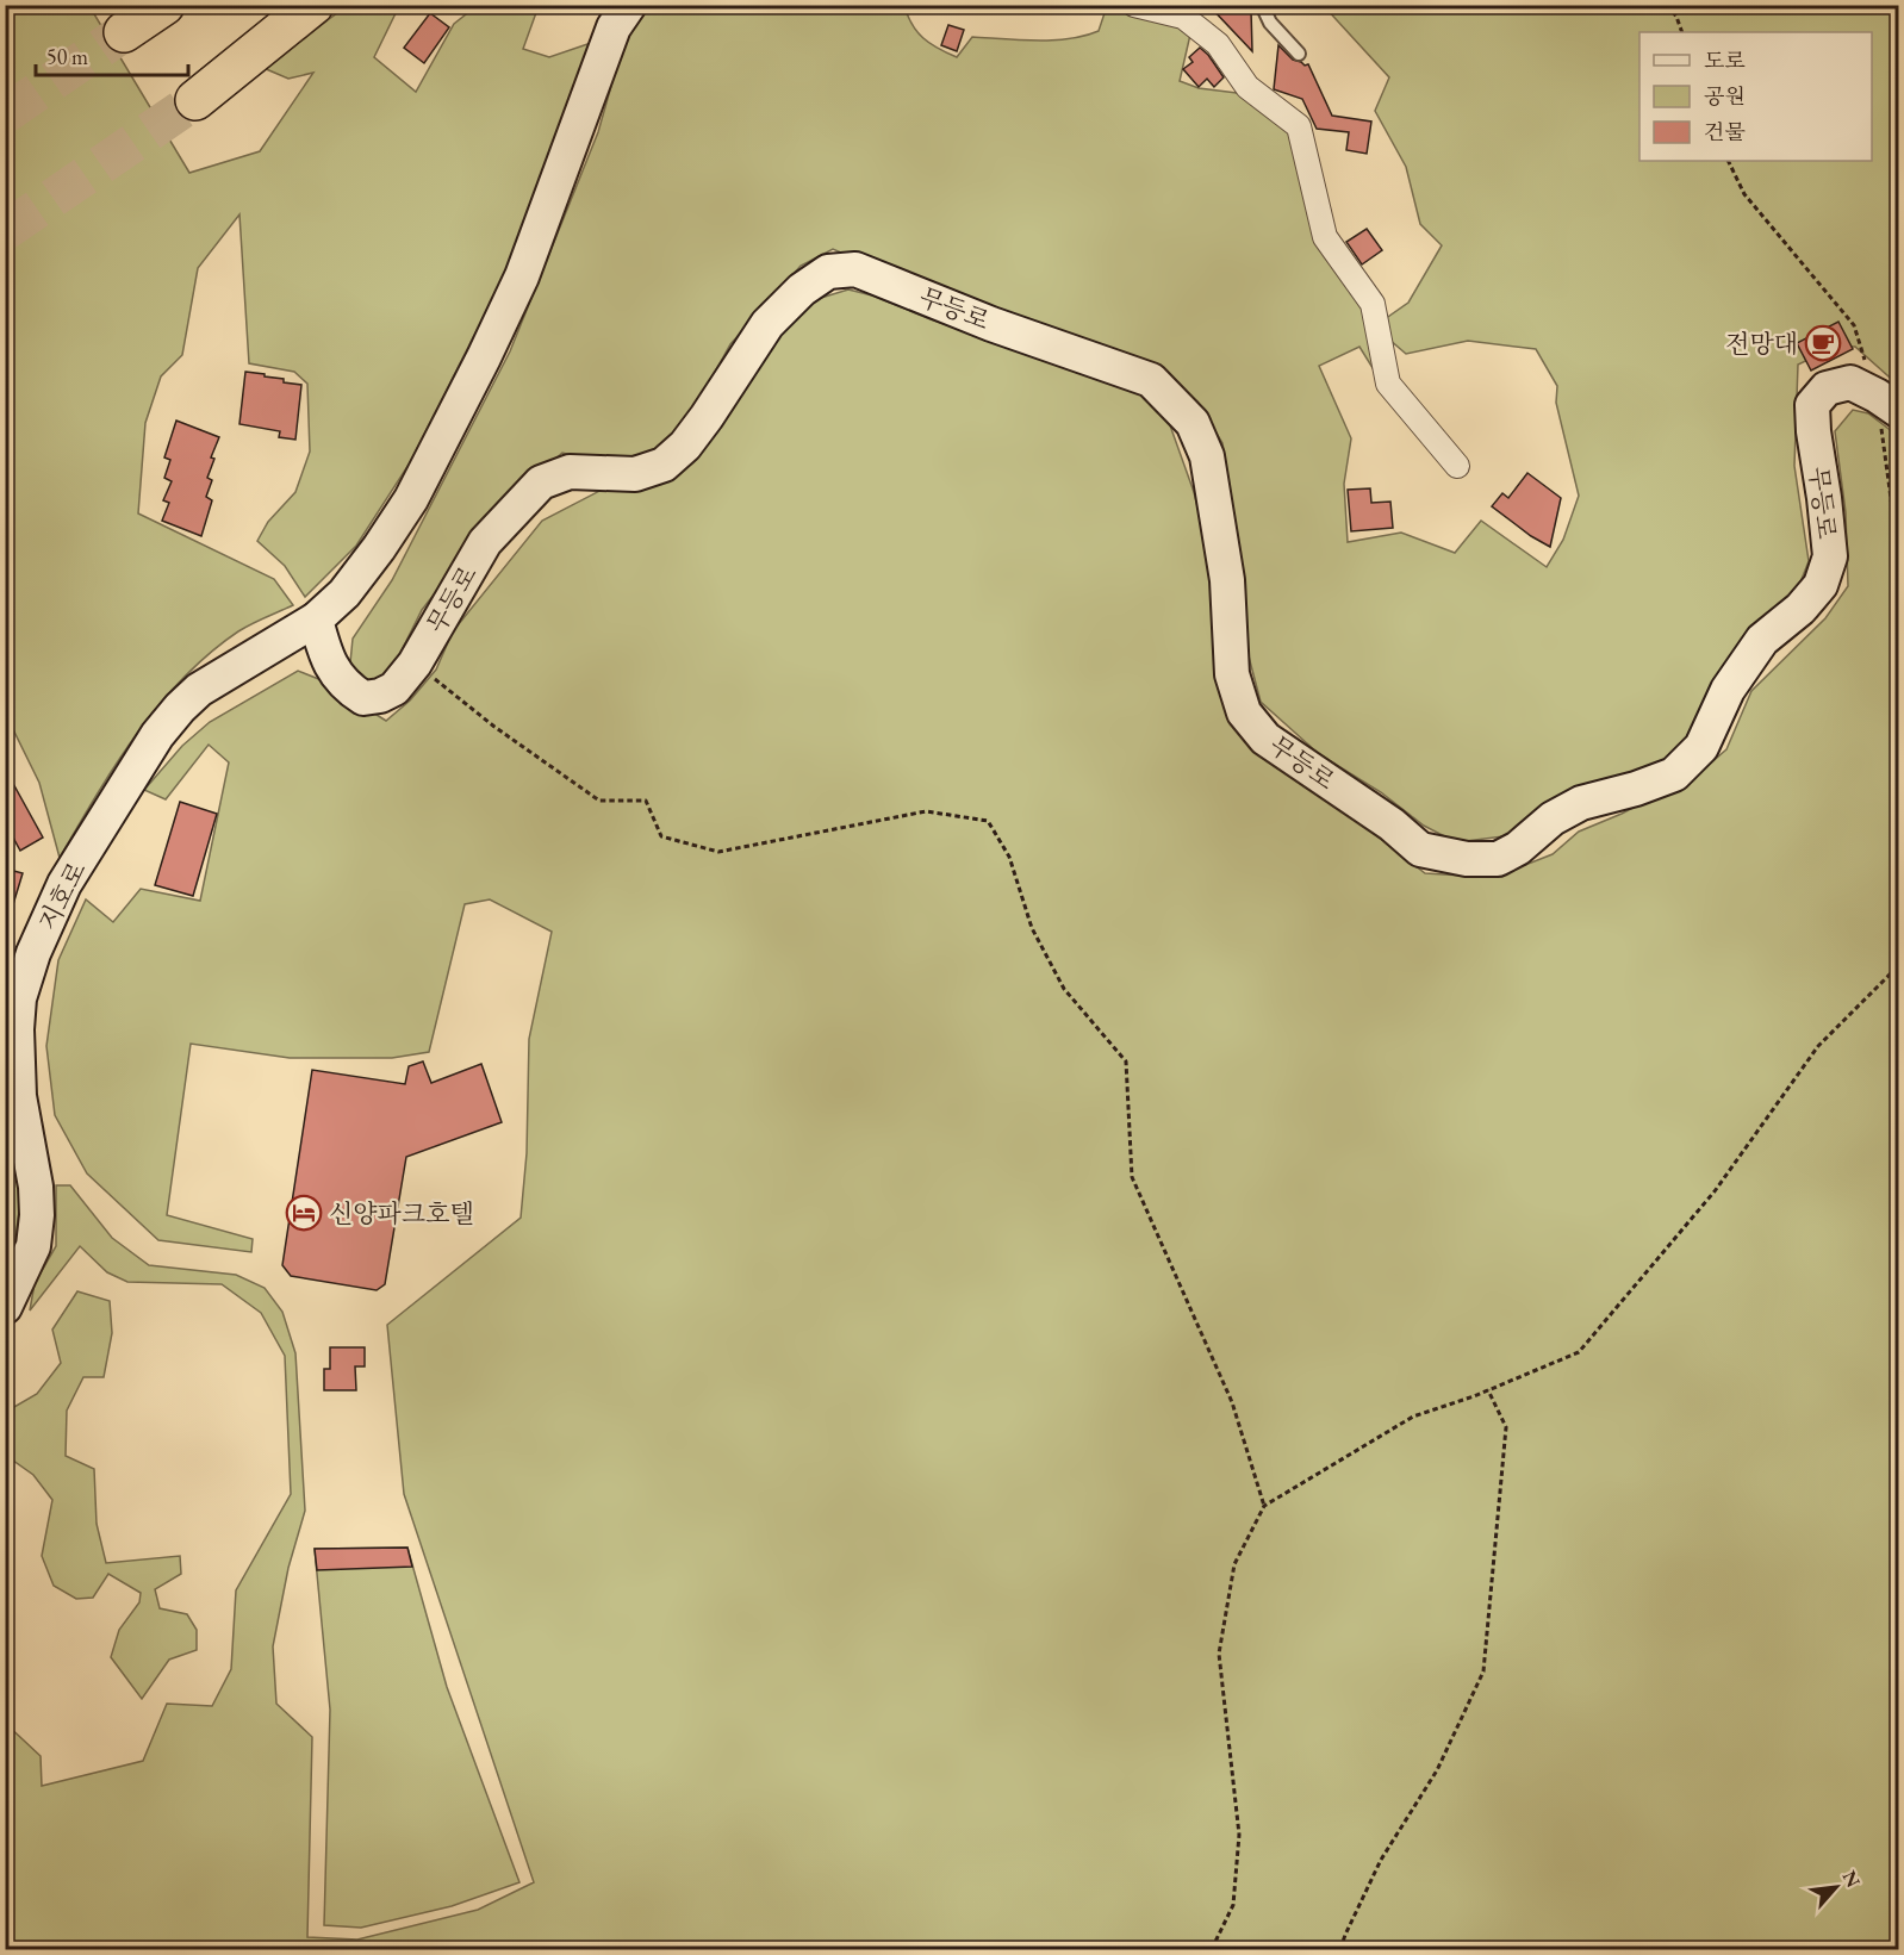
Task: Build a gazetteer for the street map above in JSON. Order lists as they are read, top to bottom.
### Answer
{
  "streets": {
    "main road": ["무등로", "지호로"]
  },
  "crossings": [
    ["무등로", "지호로"]
  ],
  "places": {
    "cafe": ["전망대"],
    "hotel": ["신양파크호텔"]
  },
  "legend": ["도로", "공원", "건물"],
  "scale_bar": "50 m",
  "north": "top right"
}
